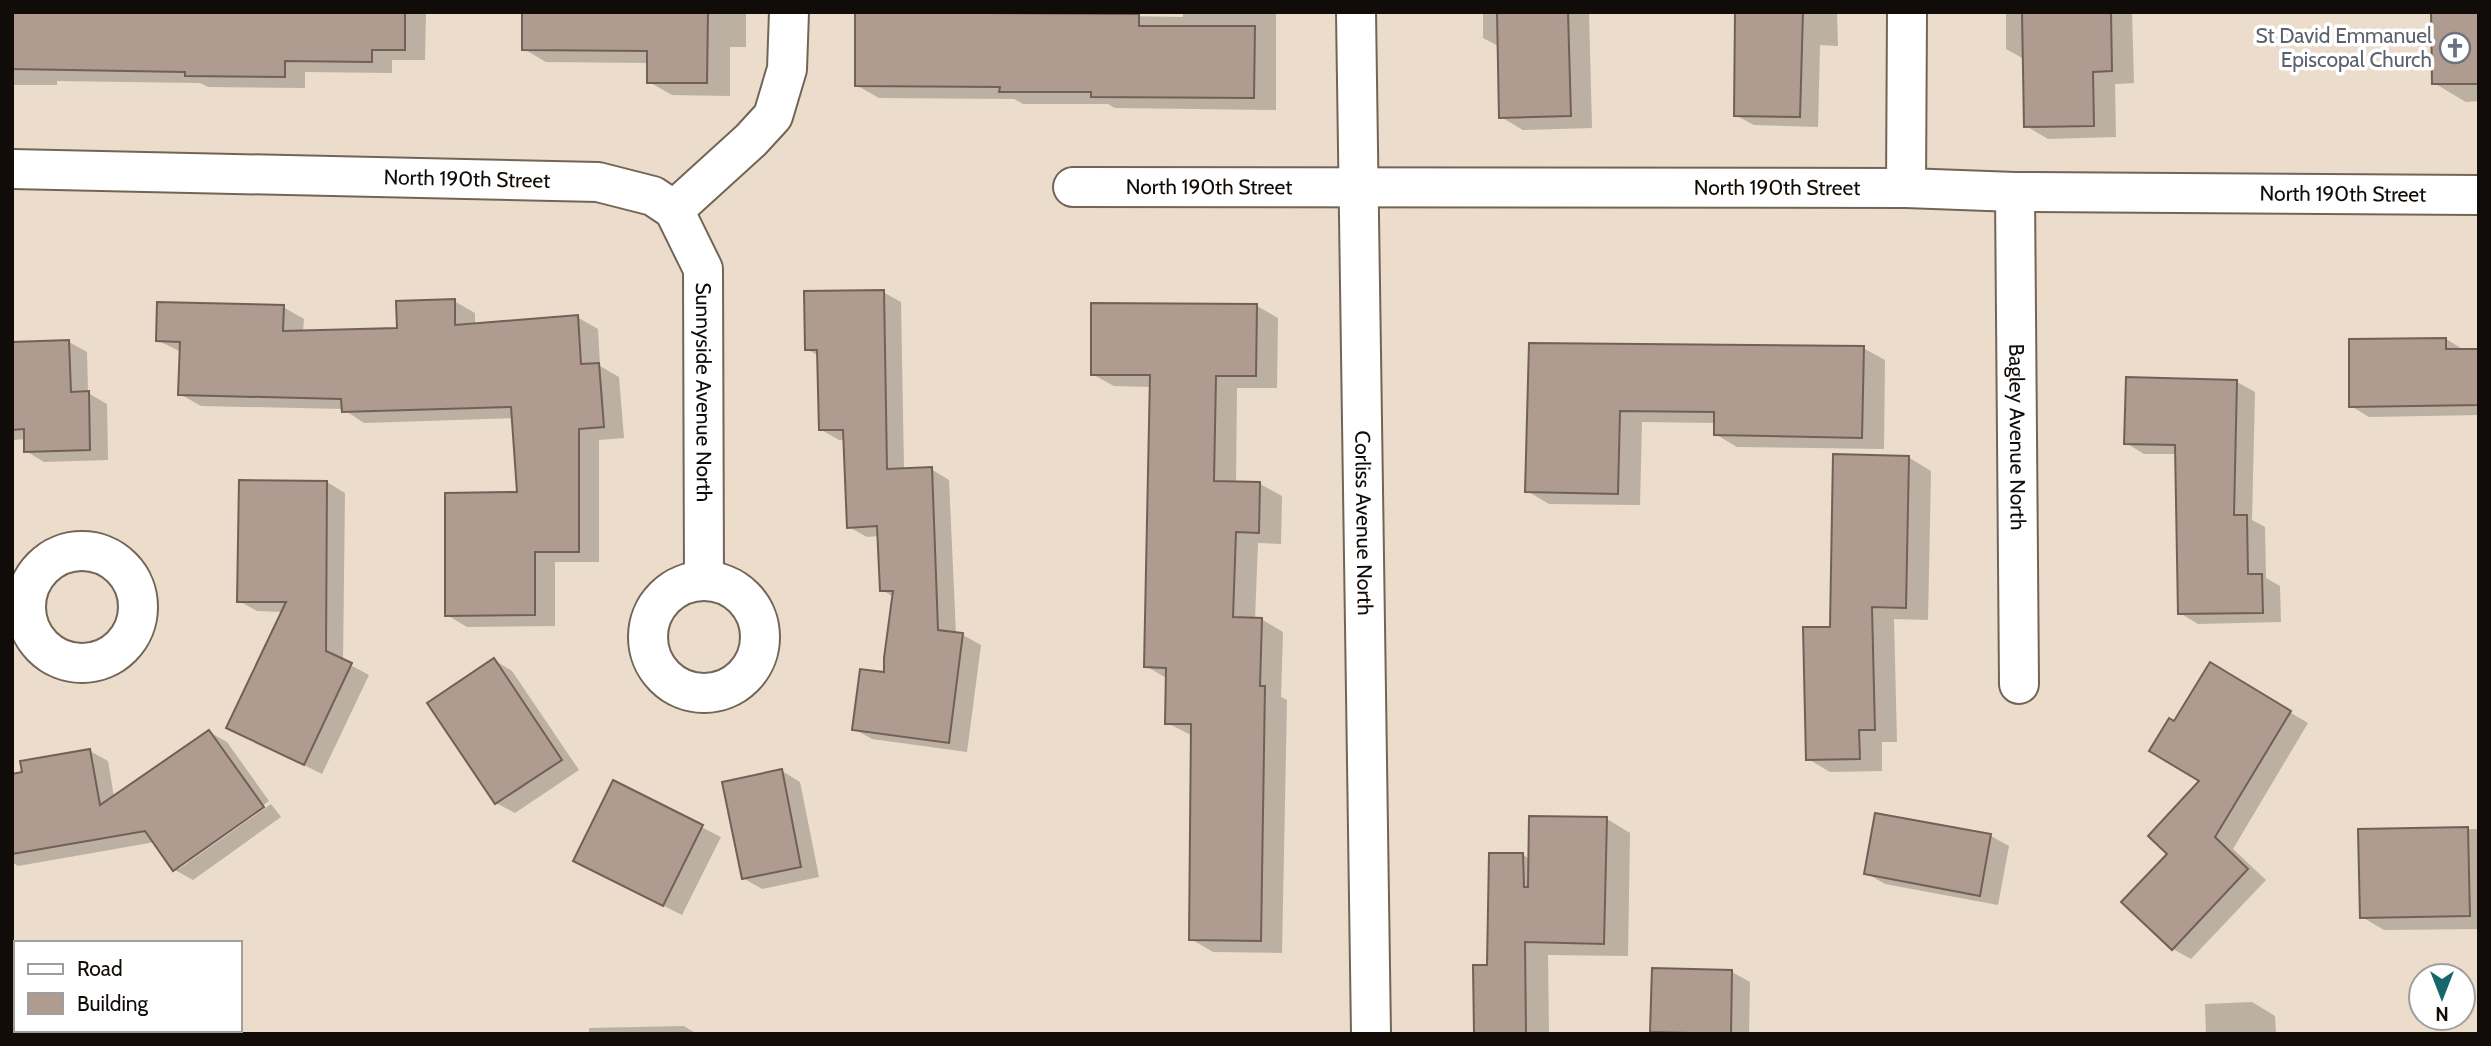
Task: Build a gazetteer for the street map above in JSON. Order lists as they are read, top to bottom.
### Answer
{
  "streets": {
    "street": [
      "North 190th Street",
      "Sunnyside Avenue North",
      "Bagley Avenue North",
      "Corliss Avenue North"
    ]
  },
  "crossings": [
    ["North 190th Street", "Sunnyside Avenue North"],
    ["North 190th Street", "Bagley Avenue North"],
    ["North 190th Street", "Corliss Avenue North"]
  ],
  "places": {
    "church": ["St David Emmanuel Episcopal Church"]
  },
  "legend": ["Road", "Building"],
  "north": "bottom"
}
